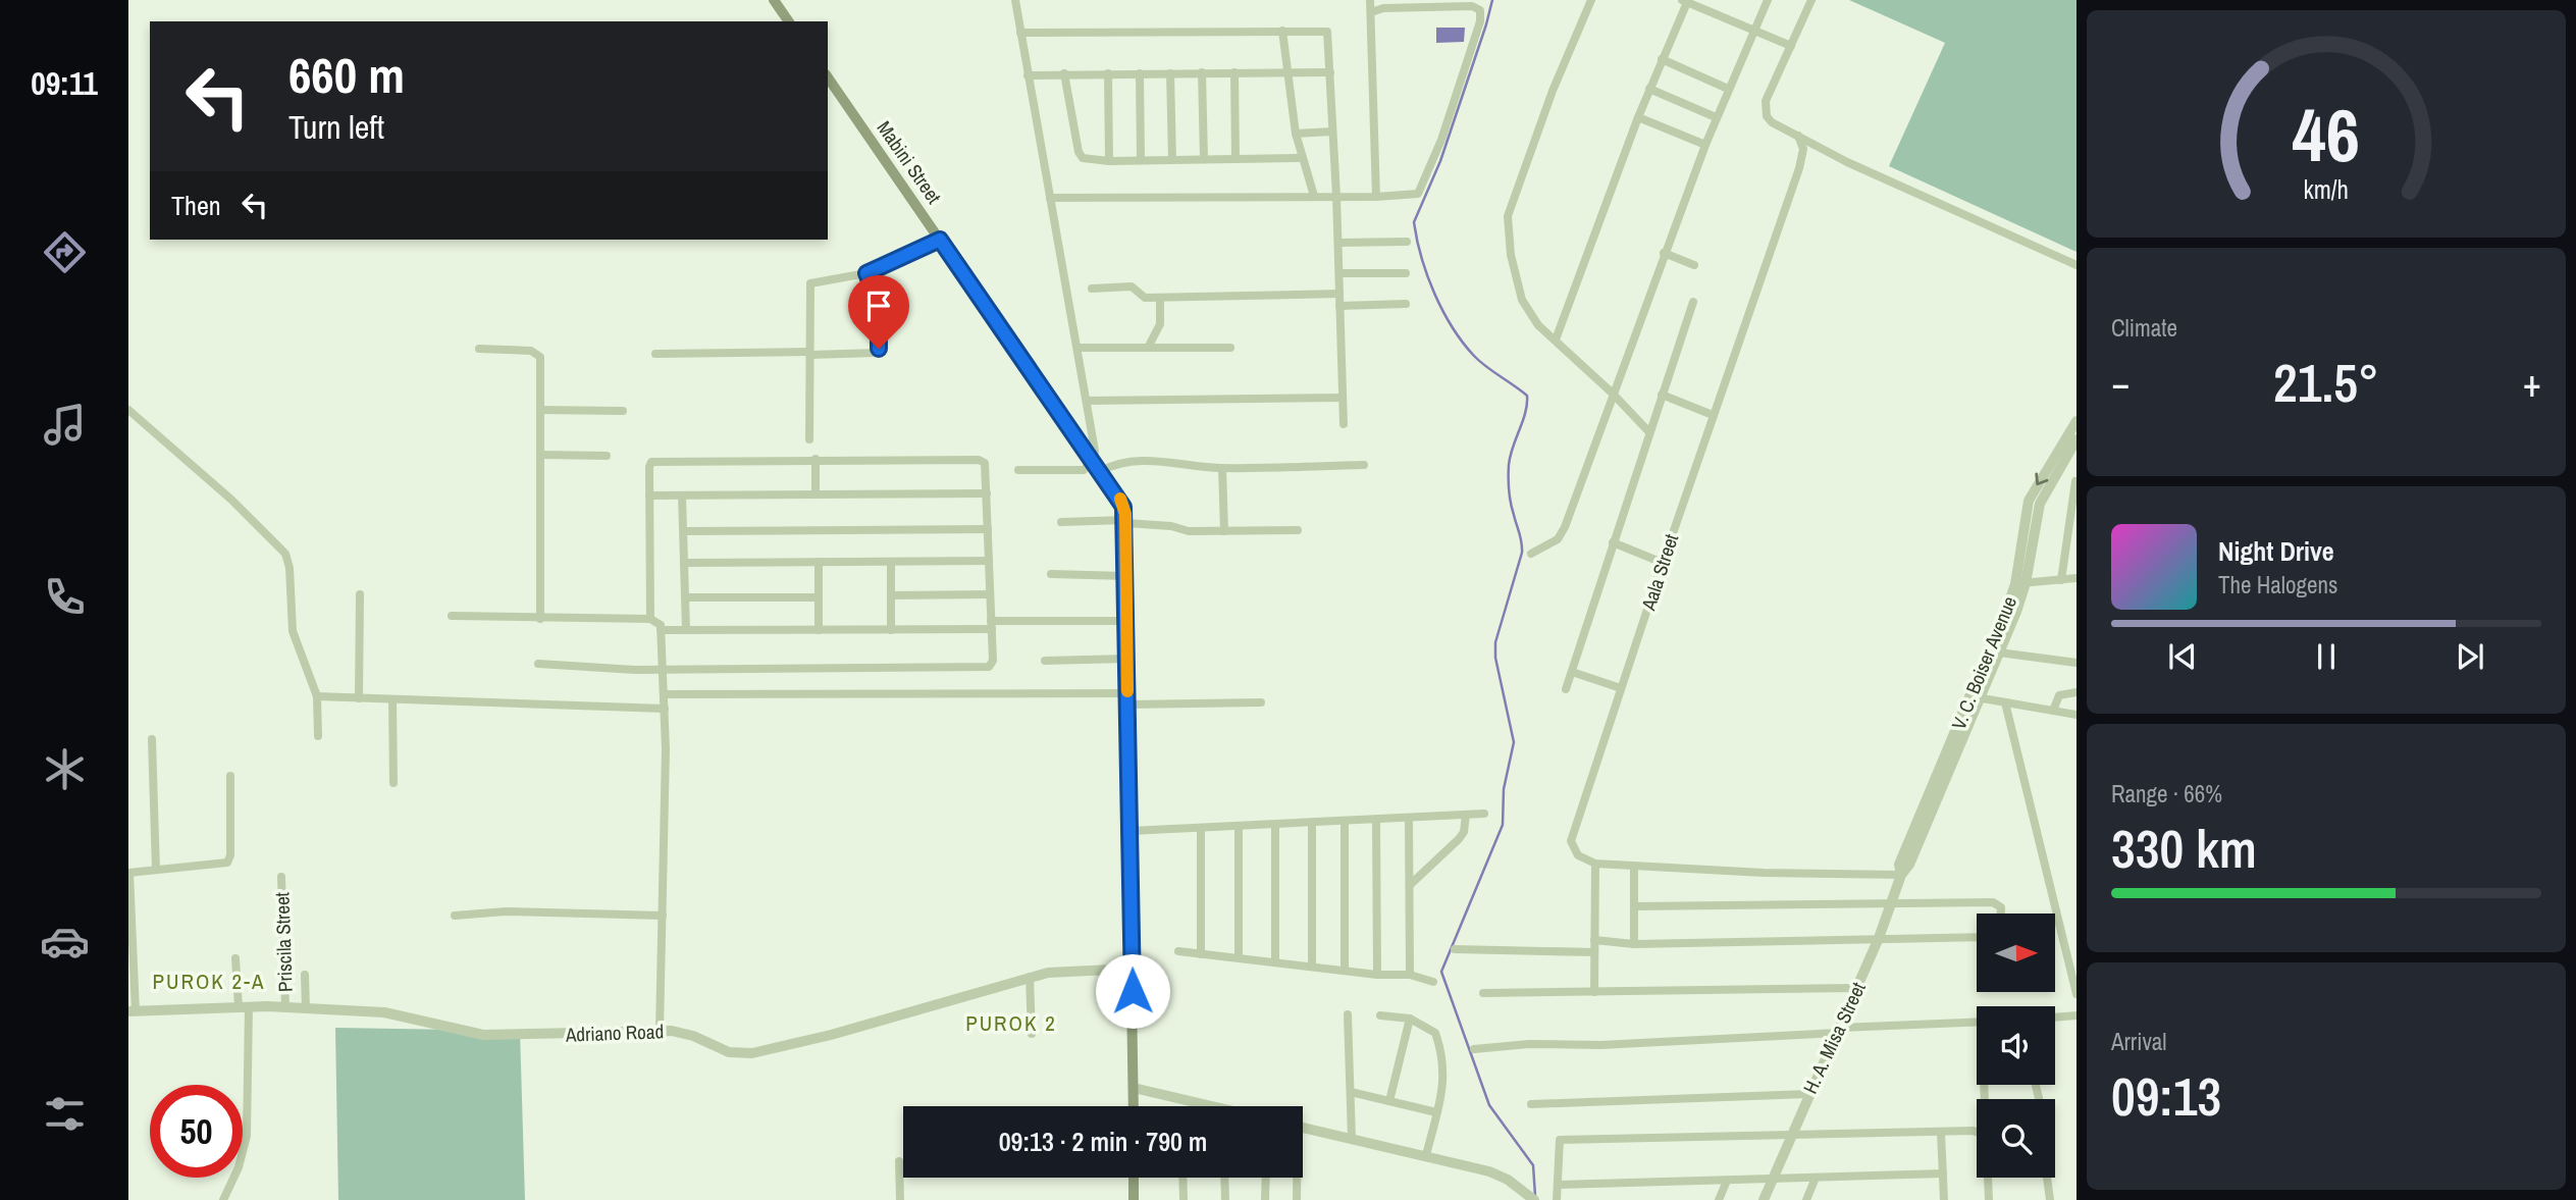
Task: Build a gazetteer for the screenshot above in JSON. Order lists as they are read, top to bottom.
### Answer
{
  "streets": {
    "main road": ["Mabini Street"],
    "street": [
      "Aala Street",
      "V. C. Boiser Avenue",
      "Priscila Street",
      "Adriano Road",
      "H. A. Misa Street"
    ]
  },
  "crossings": [
    ["Mabini Street", "Adriano Road"],
    ["V. C. Boiser Avenue", "H. A. Misa Street"],
    ["Priscila Street", "Adriano Road"]
  ],
  "districts": ["PUROK 2-A", "PUROK 2"],
  "north": "right",
  "page": {
    "tabs": "09:11",
    "turn": ["660 m", "Turn left"],
    "then": "Then",
    "tile": [
      "Climate",
      ["Range · 66%", "330 km"],
      ["Arrival", "09:13"]
    ],
    "heat": ["−", "21.5°", "+"],
    "song": ["Night Drive", "The Halogens"],
    "limit": "50",
    "trip": "09:13 · 2 min · 790 m",
    "gauge": ["46", "km/h"]
  }
}
